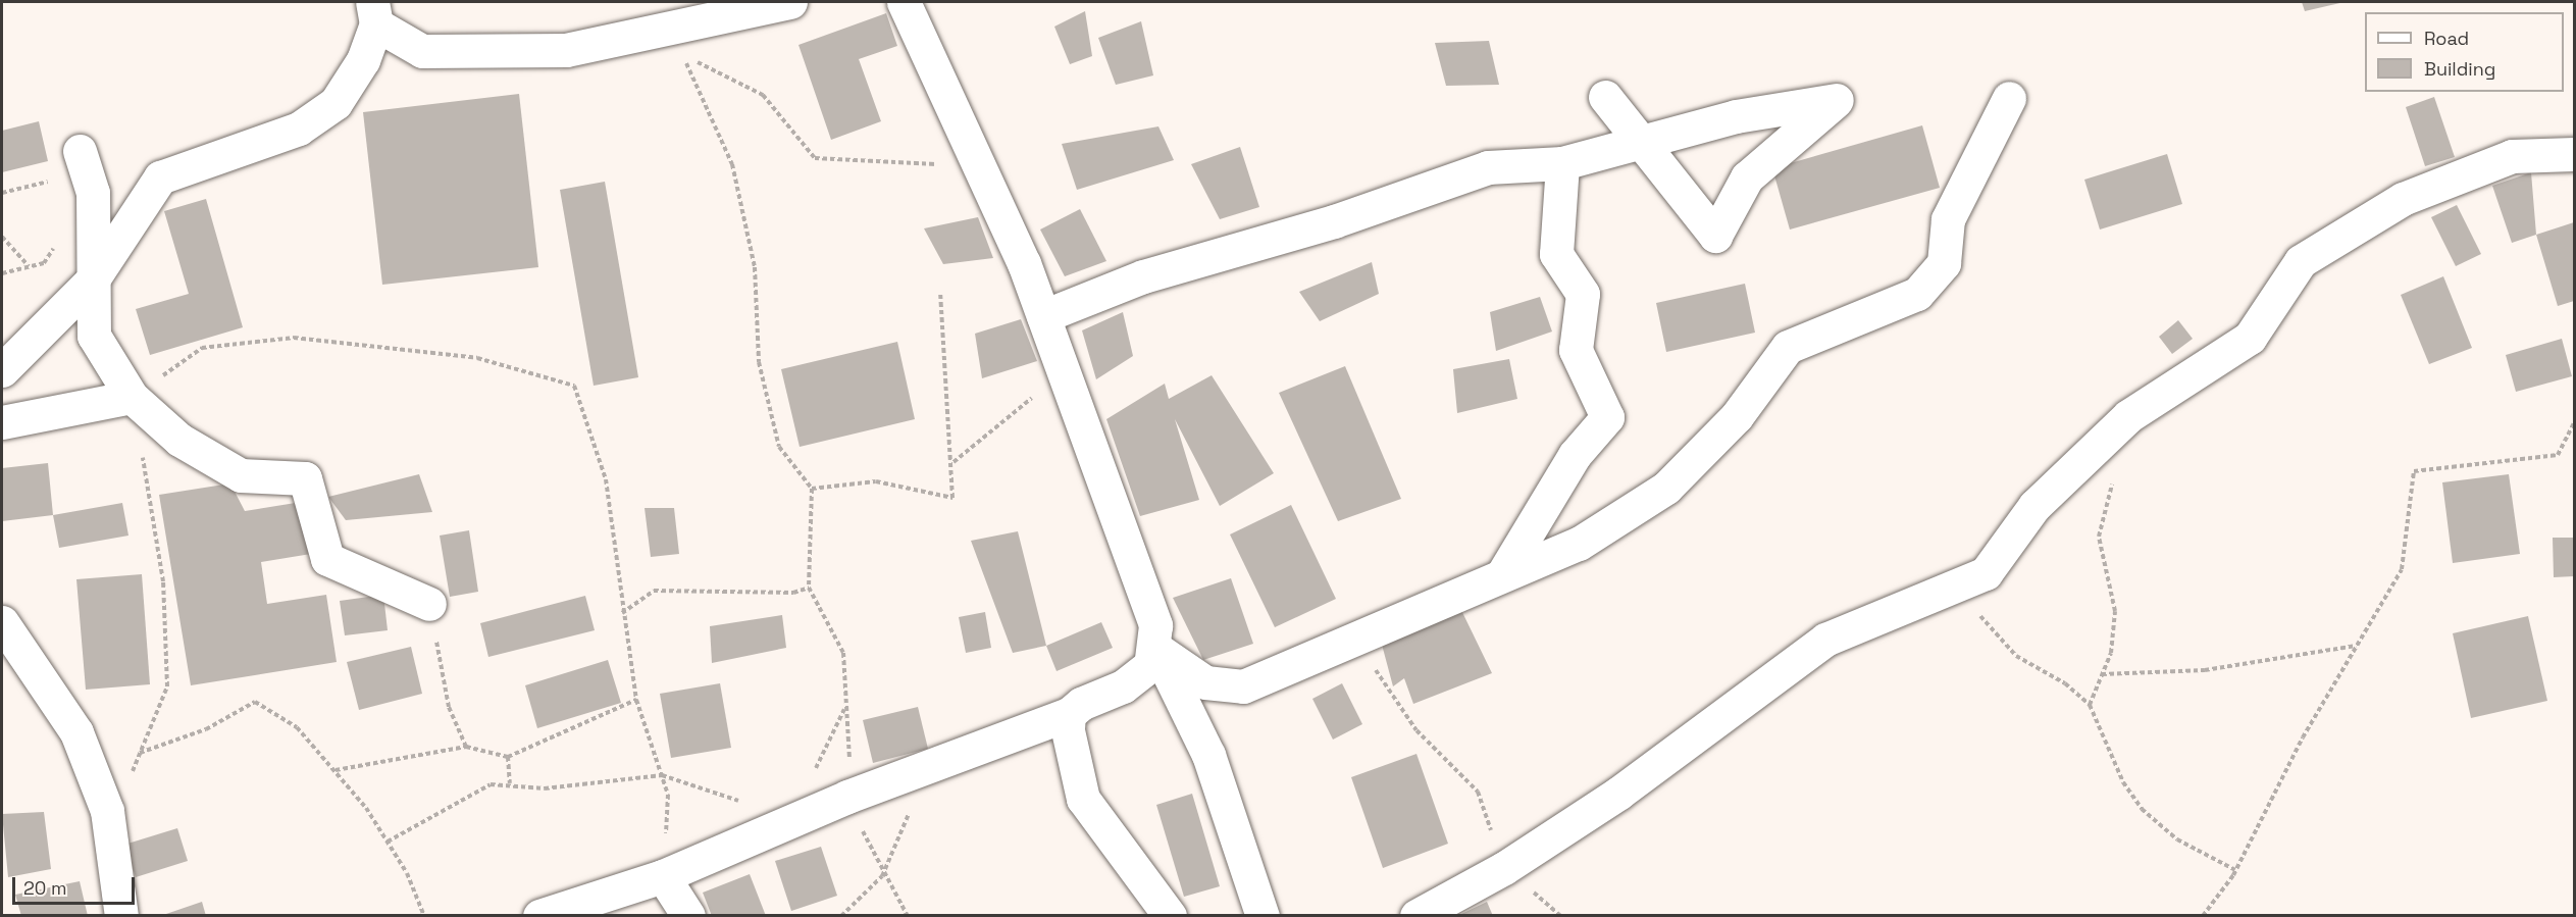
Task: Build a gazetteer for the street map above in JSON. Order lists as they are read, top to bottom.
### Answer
{
  "legend": ["Road", "Building"],
  "scale_bar": "20 m"
}
